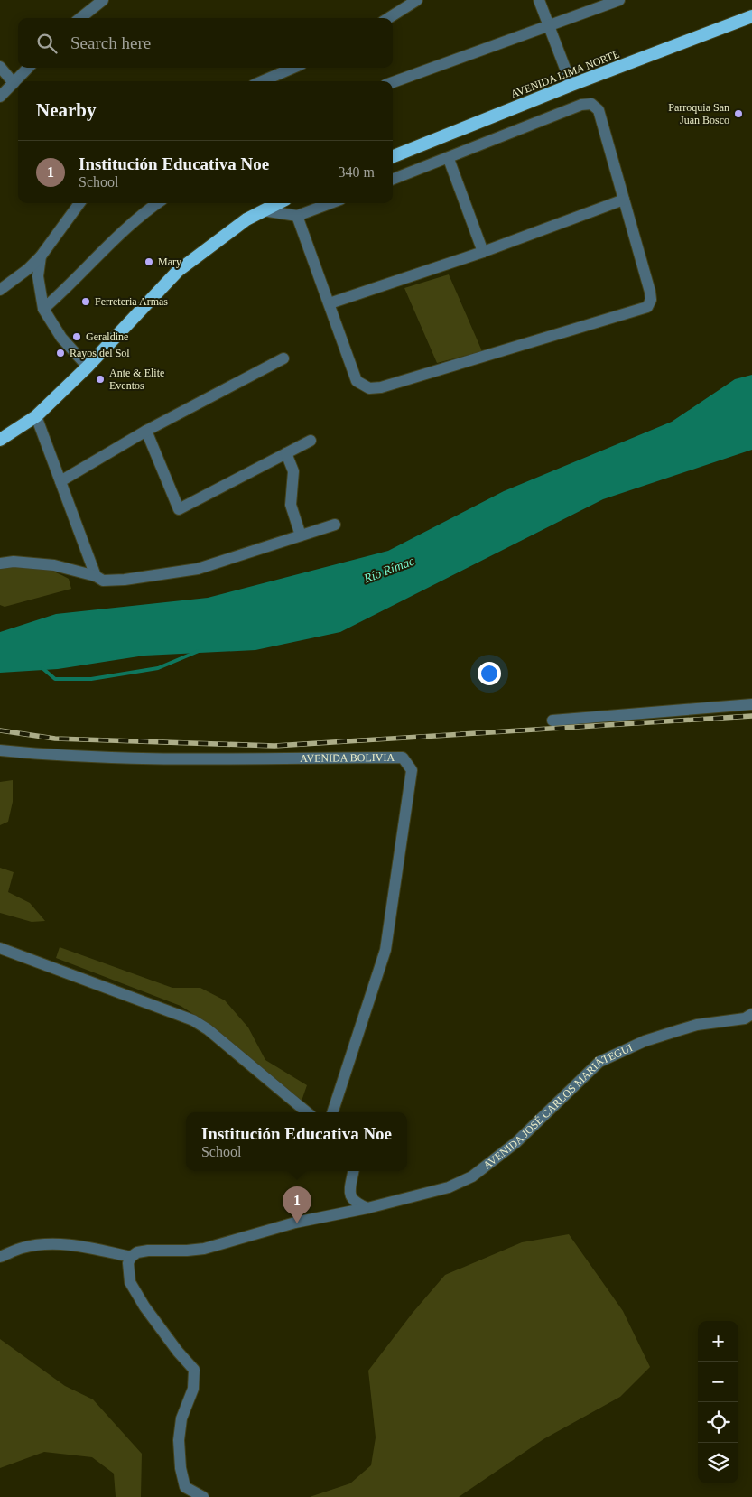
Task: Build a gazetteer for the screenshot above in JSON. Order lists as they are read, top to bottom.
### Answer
{
  "streets": {
    "highway": ["AVENIDA LIMA NORTE"],
    "street": ["AVENIDA BOLIVIA", "AVENIDA JOSÉ CARLOS MARIÁTEGUI"]
  },
  "water": ["Río Rímac"],
  "places": [
    "Parroquia San Juan Bosco",
    "Mary",
    "Ferreteria Armas",
    "Geraldine",
    "Rayos del Sol",
    "Ante & Elite Eventos"
  ],
  "page": {
    "search": "Search here",
    "heading": "Nearby",
    "list": [
      {
        "mark": "1",
        "name": "Institución Educativa Noe",
        "note": "School",
        "value": "340 m"
      }
    ],
    "popup": ["Institución Educativa Noe", "School"],
    "pins": "1",
    "map_buttons": ["+", "−"]
  }
}
